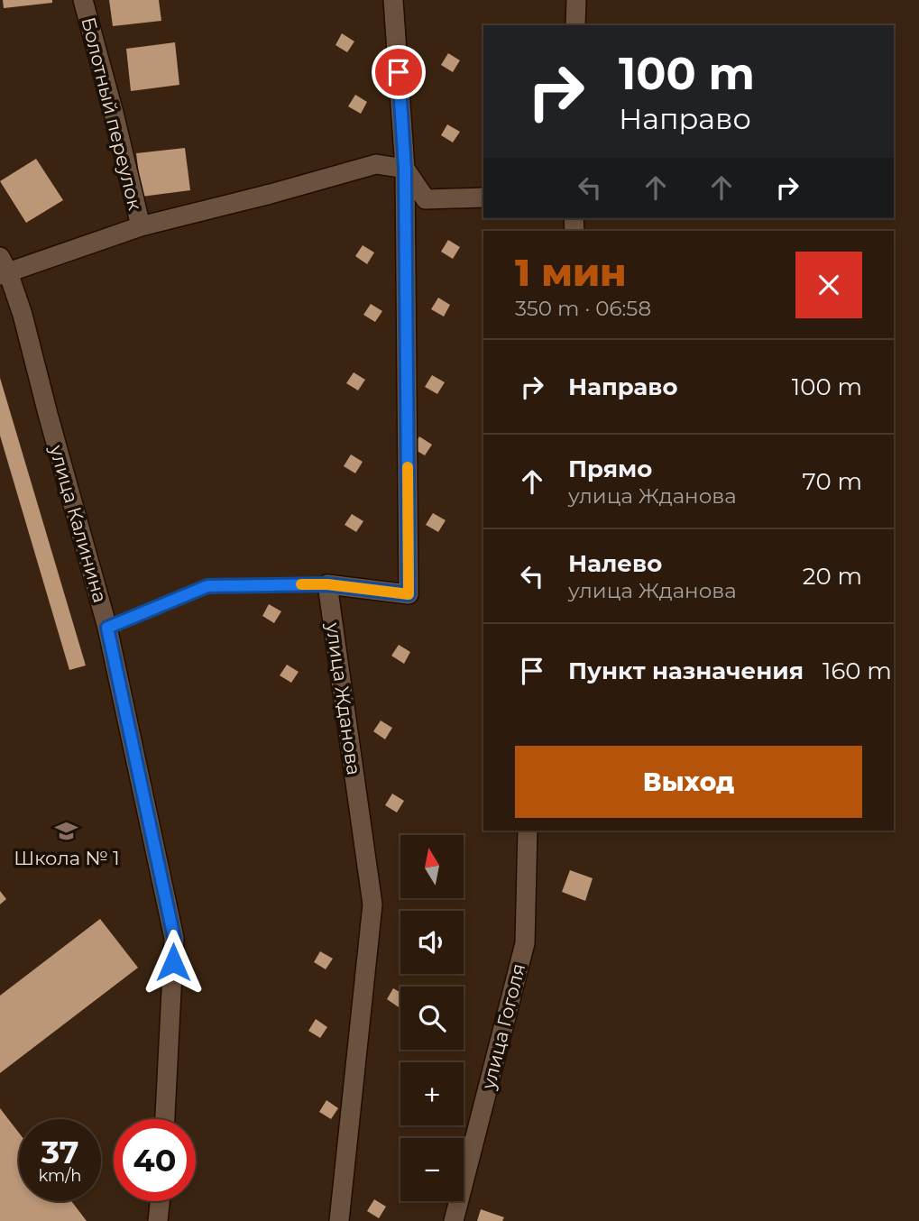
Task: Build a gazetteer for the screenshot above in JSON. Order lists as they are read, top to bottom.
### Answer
{
  "streets": {
    "street": [
      "Болотный переулок",
      "улица Калинина",
      "улица Жданова",
      "улица Гоголя"
    ]
  },
  "places": {
    "school or university": ["Школа № 1"]
  },
  "north": "top",
  "page": {
    "turn": ["100 m", "Направо"],
    "heading": ["1 мин", "350 m · 06:58"],
    "list": [
      {
        "name": "Направо",
        "value": "100 m"
      },
      {
        "name": "Прямо",
        "note": "улица Жданова",
        "value": "70 m"
      },
      {
        "name": "Налево",
        "note": "улица Жданова",
        "value": "20 m"
      },
      {
        "name": "Пункт назначения",
        "value": "160 m"
      }
    ],
    "buttons": "Выход",
    "map_buttons": ["+", "−"],
    "speed": "37 km/h",
    "limit": "40"
  }
}
